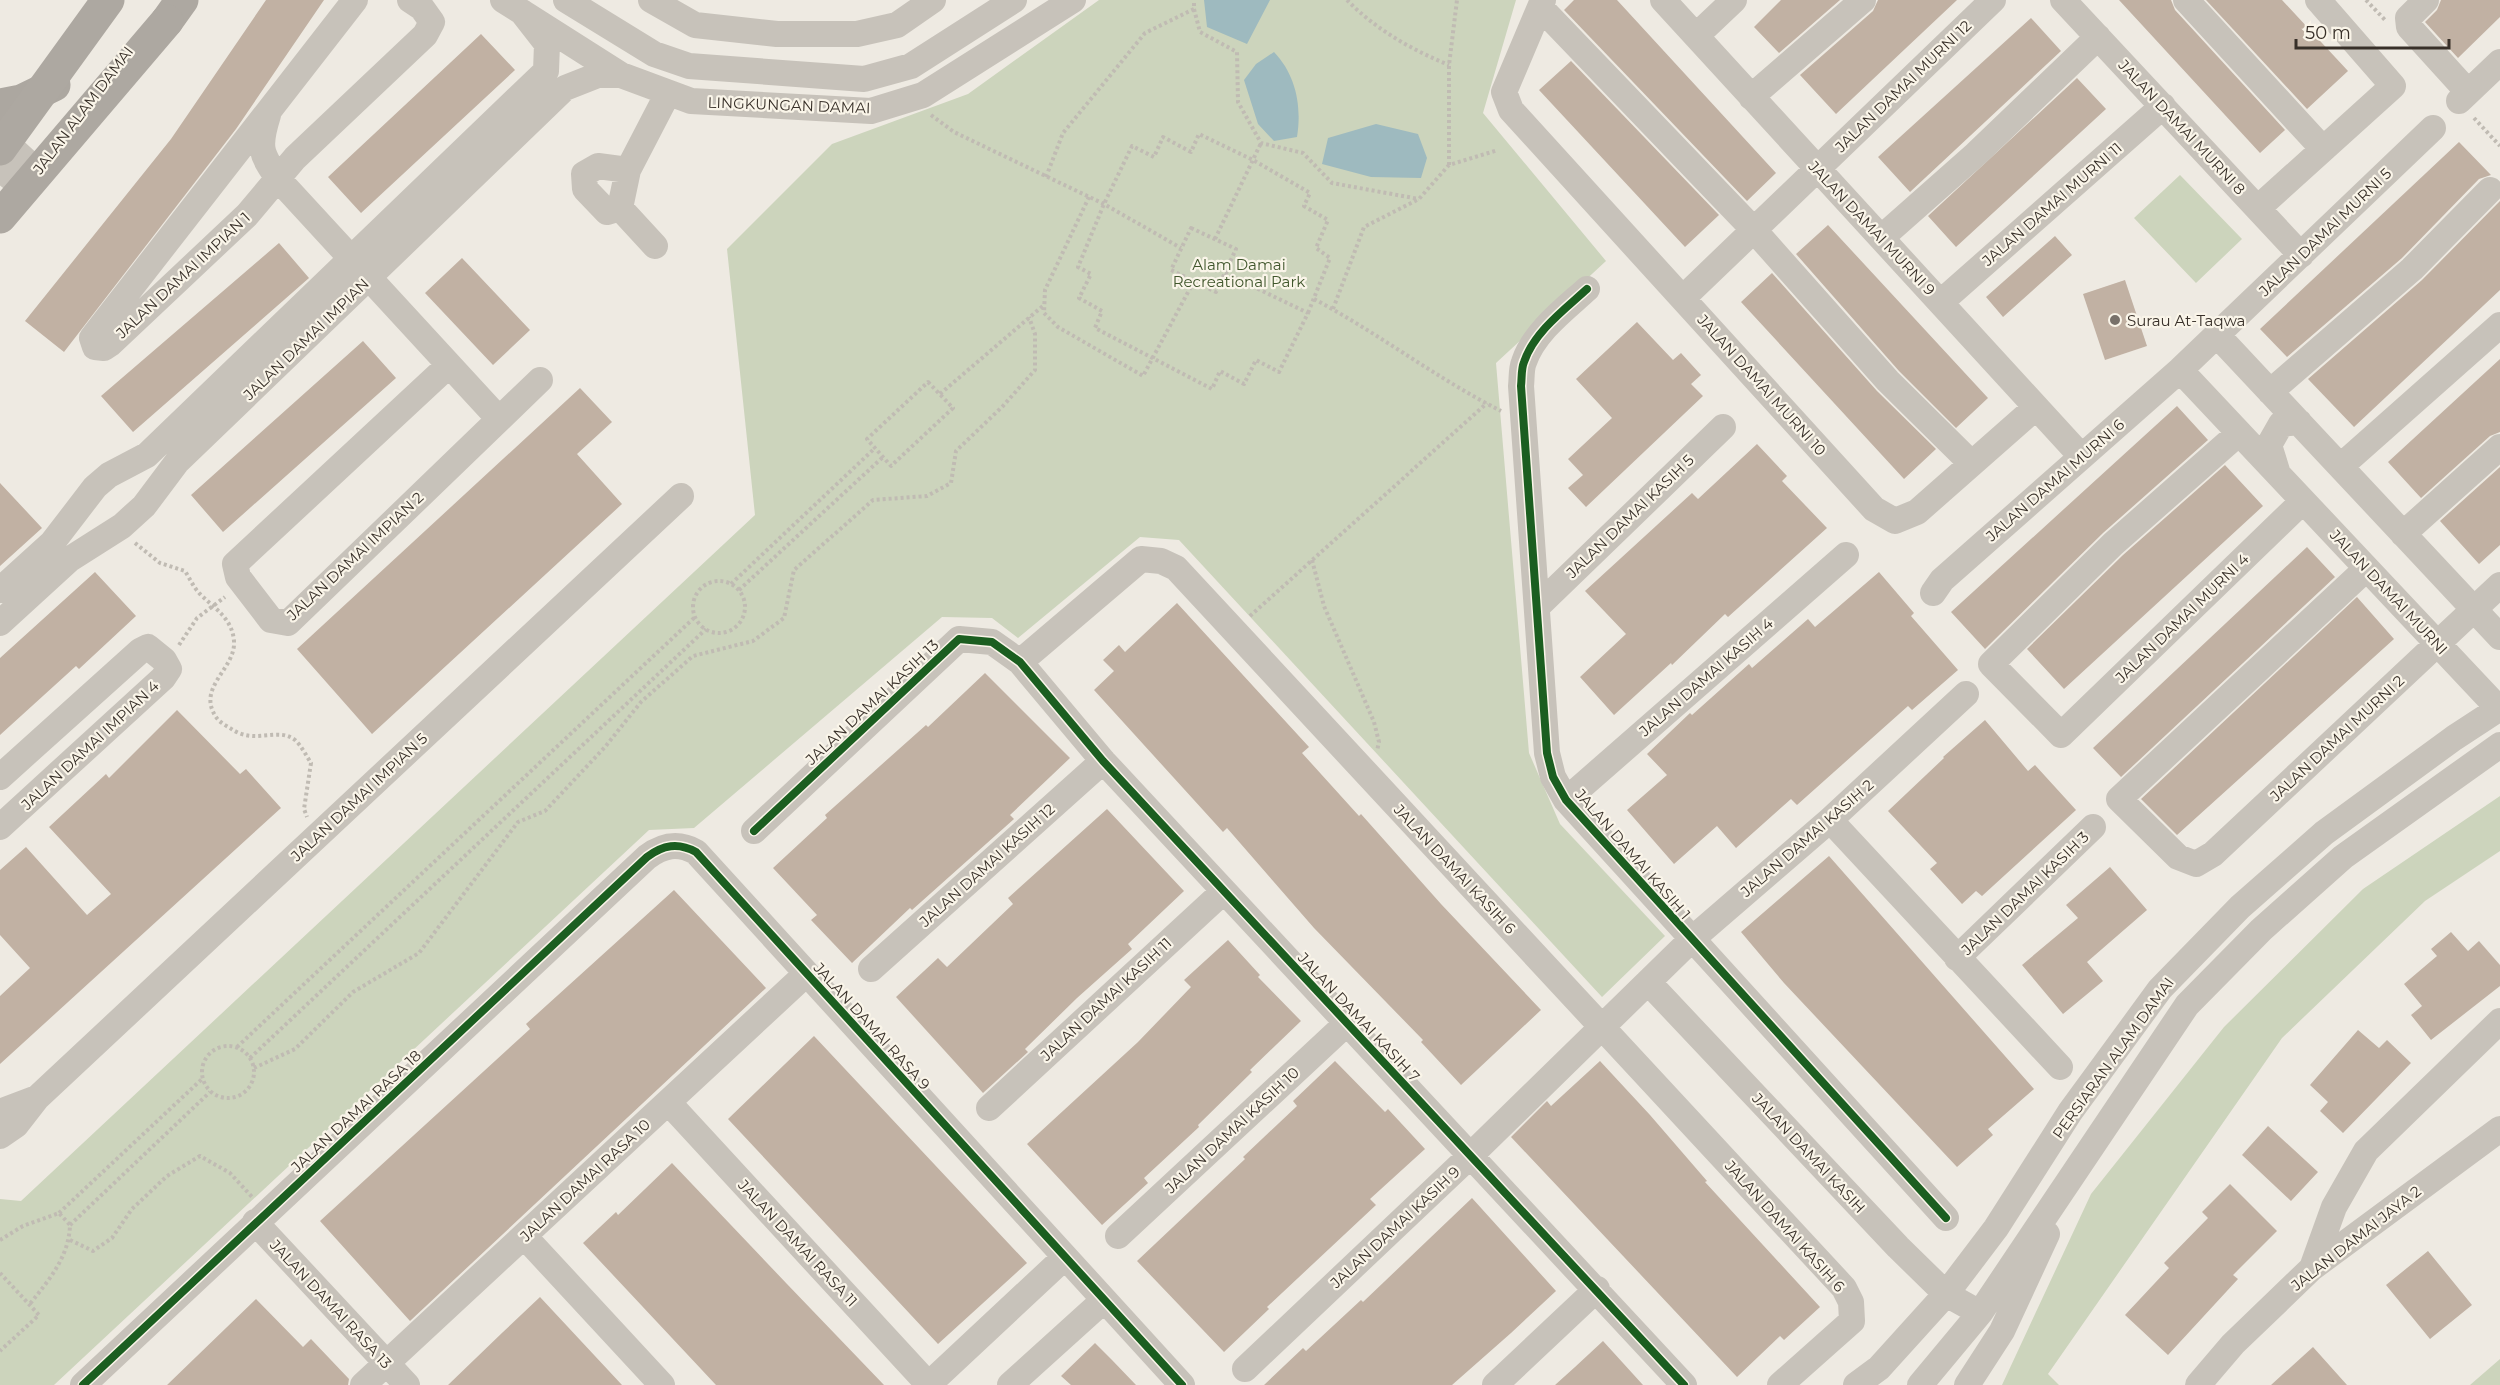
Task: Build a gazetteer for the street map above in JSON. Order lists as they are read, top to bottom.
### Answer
{
  "streets": {
    "main road": ["JALAN ALAM DAMAI"],
    "street": [
      "JALAN DAMAI MURNI 12",
      "LINGKUNGAN DAMAI",
      "JALAN DAMAI MURNI 8",
      "JALAN DAMAI MURNI 11",
      "JALAN DAMAI MURNI 9",
      "JALAN DAMAI MURNI 5",
      "JALAN DAMAI IMPIAN 1",
      "JALAN DAMAI IMPIAN",
      "JALAN DAMAI MURNI 10",
      "JALAN DAMAI MURNI 6",
      "JALAN DAMAI KASIH 5",
      "JALAN DAMAI IMPIAN 2",
      "JALAN DAMAI MURNI",
      "JALAN DAMAI MURNI 4",
      "JALAN DAMAI KASIH 4",
      "JALAN DAMAI KASIH 13",
      "JALAN DAMAI MURNI 2",
      "JALAN DAMAI IMPIAN 4",
      "JALAN DAMAI IMPIAN 5",
      "JALAN DAMAI KASIH 2",
      "JALAN DAMAI KASIH 1",
      "JALAN DAMAI KASIH 12",
      "JALAN DAMAI KASIH 6",
      "JALAN DAMAI KASIH 3",
      "JALAN DAMAI KASIH 11",
      "JALAN DAMAI KASIH 7",
      "JALAN DAMAI RASA 9",
      "PERSIARAN ALAM DAMAI",
      "JALAN DAMAI RASA 18",
      "JALAN DAMAI KASIH 10",
      "JALAN DAMAI KASIH",
      "JALAN DAMAI RASA 10",
      "JALAN DAMAI KASIH 9",
      "JALAN DAMAI JAYA 2",
      "JALAN DAMAI RASA 11",
      "JALAN DAMAI RASA 13"
    ]
  },
  "crossings": [
    ["JALAN DAMAI MURNI 12", "JALAN DAMAI MURNI 9"],
    ["JALAN DAMAI MURNI 12", "JALAN DAMAI MURNI 10"],
    ["LINGKUNGAN DAMAI", "JALAN DAMAI IMPIAN"],
    ["JALAN DAMAI MURNI 8", "JALAN DAMAI MURNI 11"],
    ["JALAN DAMAI MURNI 8", "JALAN DAMAI MURNI 5"],
    ["JALAN DAMAI MURNI 11", "JALAN DAMAI MURNI 9"],
    ["JALAN DAMAI MURNI 9", "JALAN DAMAI MURNI 10"],
    ["JALAN DAMAI MURNI 9", "JALAN DAMAI MURNI 6"],
    ["JALAN DAMAI MURNI 5", "JALAN DAMAI MURNI 6"],
    ["JALAN DAMAI MURNI 5", "JALAN DAMAI MURNI"],
    ["JALAN DAMAI MURNI 6", "JALAN DAMAI MURNI"],
    ["JALAN DAMAI KASIH 5", "JALAN DAMAI KASIH 1"],
    ["JALAN DAMAI MURNI", "JALAN DAMAI MURNI 4"],
    ["JALAN DAMAI MURNI", "JALAN DAMAI MURNI 2"],
    ["JALAN DAMAI MURNI", "PERSIARAN ALAM DAMAI"],
    ["JALAN DAMAI KASIH 4", "JALAN DAMAI KASIH 1"],
    ["JALAN DAMAI KASIH 13", "JALAN DAMAI KASIH 6"],
    ["JALAN DAMAI KASIH 13", "JALAN DAMAI KASIH 7"],
    ["JALAN DAMAI KASIH 2", "JALAN DAMAI KASIH 1"],
    ["JALAN DAMAI KASIH 2", "JALAN DAMAI KASIH"],
    ["JALAN DAMAI KASIH 2", "JALAN DAMAI KASIH 9"],
    ["JALAN DAMAI KASIH 12", "JALAN DAMAI KASIH 7"],
    ["JALAN DAMAI KASIH 6", "JALAN DAMAI KASIH 7"],
    ["JALAN DAMAI KASIH 6", "JALAN DAMAI KASIH 9"],
    ["JALAN DAMAI KASIH 11", "JALAN DAMAI KASIH 7"],
    ["JALAN DAMAI KASIH 7", "JALAN DAMAI KASIH 10"],
    ["JALAN DAMAI KASIH 7", "JALAN DAMAI KASIH 9"],
    ["JALAN DAMAI RASA 9", "JALAN DAMAI RASA 18"],
    ["JALAN DAMAI RASA 9", "JALAN DAMAI RASA 10"],
    ["PERSIARAN ALAM DAMAI", "JALAN DAMAI KASIH"],
    ["JALAN DAMAI RASA 18", "JALAN DAMAI RASA 13"],
    ["JALAN DAMAI KASIH", "JALAN DAMAI KASIH 9"],
    ["JALAN DAMAI RASA 10", "JALAN DAMAI RASA 11"],
    ["JALAN DAMAI RASA 10", "JALAN DAMAI RASA 13"]
  ],
  "parks": ["Alam Damai Recreational Park"],
  "places": ["Surau At-Taqwa"],
  "scale_bar": "50 m"
}
